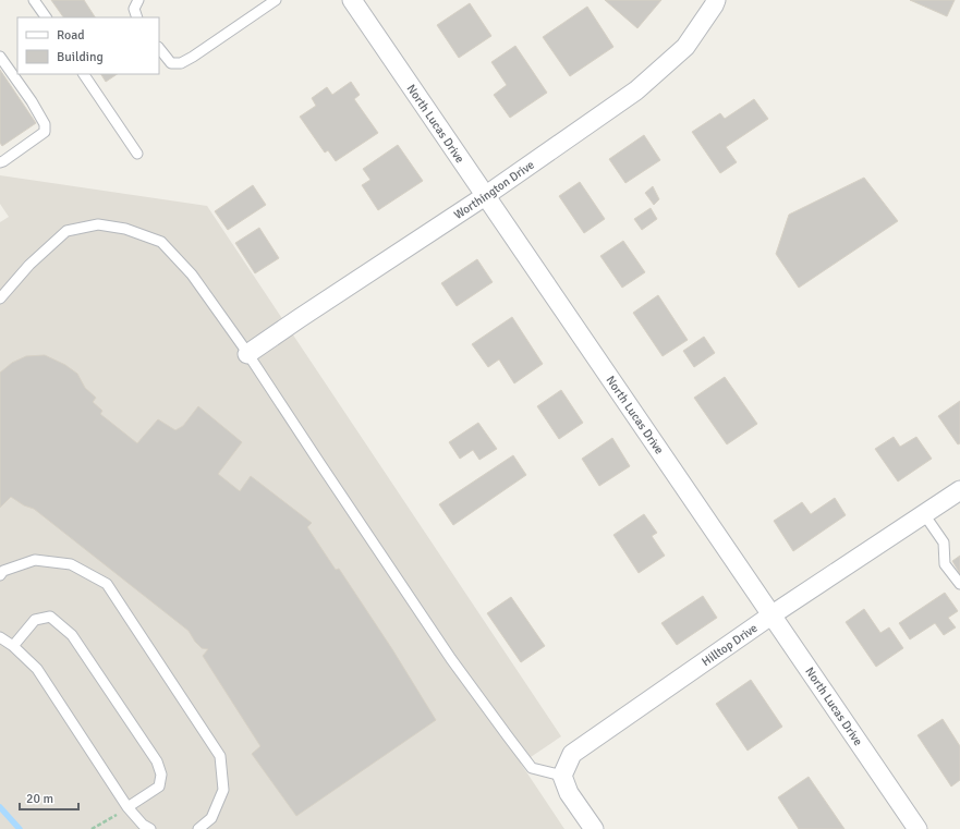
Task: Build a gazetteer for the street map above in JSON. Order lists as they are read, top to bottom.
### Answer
{
  "streets": {
    "street": ["North Lucas Drive", "Worthington Drive", "Hilltop Drive"]
  },
  "crossings": [
    ["North Lucas Drive", "Worthington Drive"],
    ["North Lucas Drive", "Hilltop Drive"]
  ],
  "legend": ["Road", "Building"],
  "scale_bar": "20 m"
}
